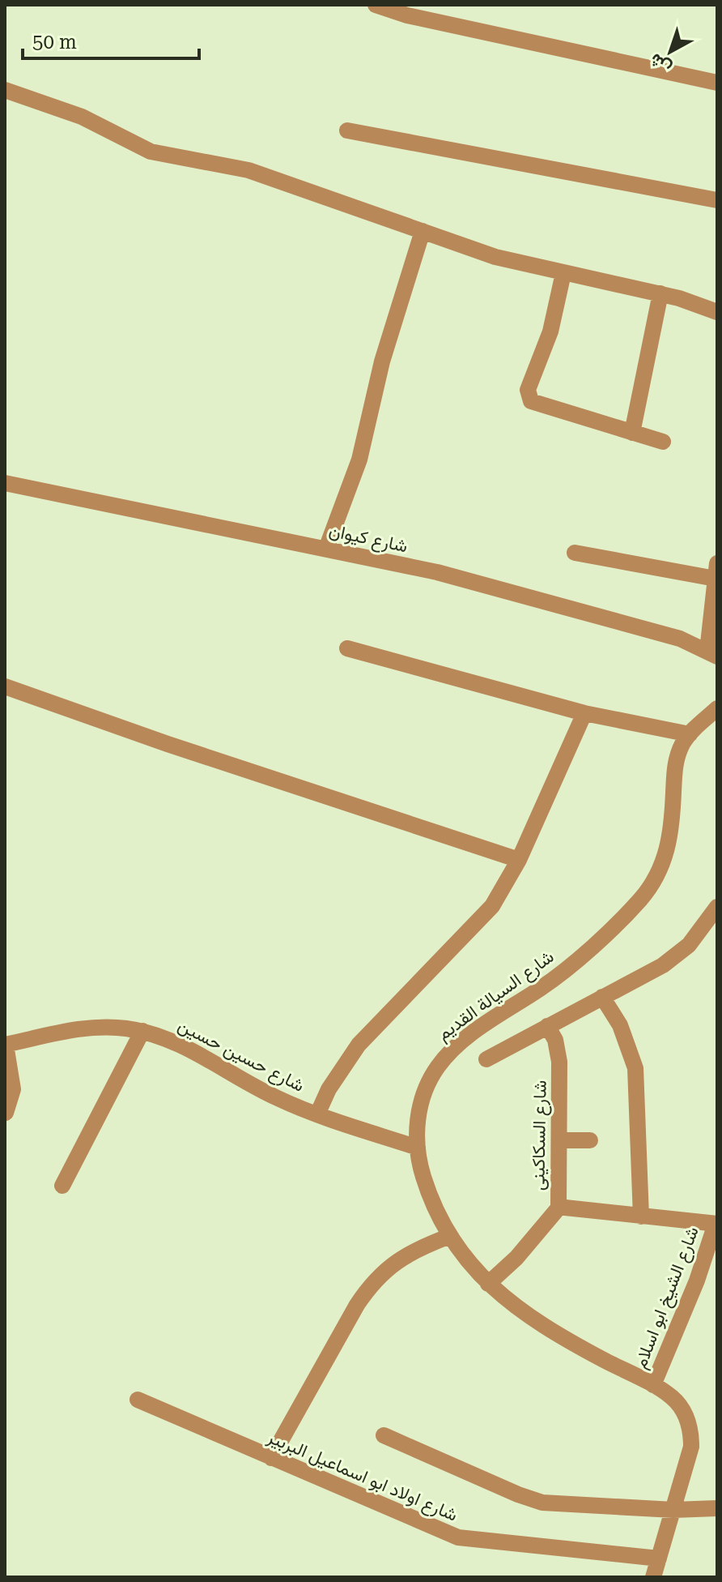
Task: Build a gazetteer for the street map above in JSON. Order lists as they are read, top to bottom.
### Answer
{
  "streets": {
    "street": [
      "شارع كيوان",
      "شارع السيالة القديم",
      "شارع حسين حسين",
      "شارع السكاكينى",
      "شارع الشيخ ابو اسلام",
      "شارع اولاد ابو اسماعيل البربير"
    ]
  },
  "crossings": [
    ["شارع السيالة القديم", "شارع حسين حسين"],
    ["شارع السيالة القديم", "شارع الشيخ ابو اسلام"],
    ["شارع السيالة القديم", "شارع اولاد ابو اسماعيل البربير"],
    ["شارع السكاكينى", "شارع الشيخ ابو اسلام"]
  ],
  "scale_bar": "50 m",
  "north": "bottom left"
}
